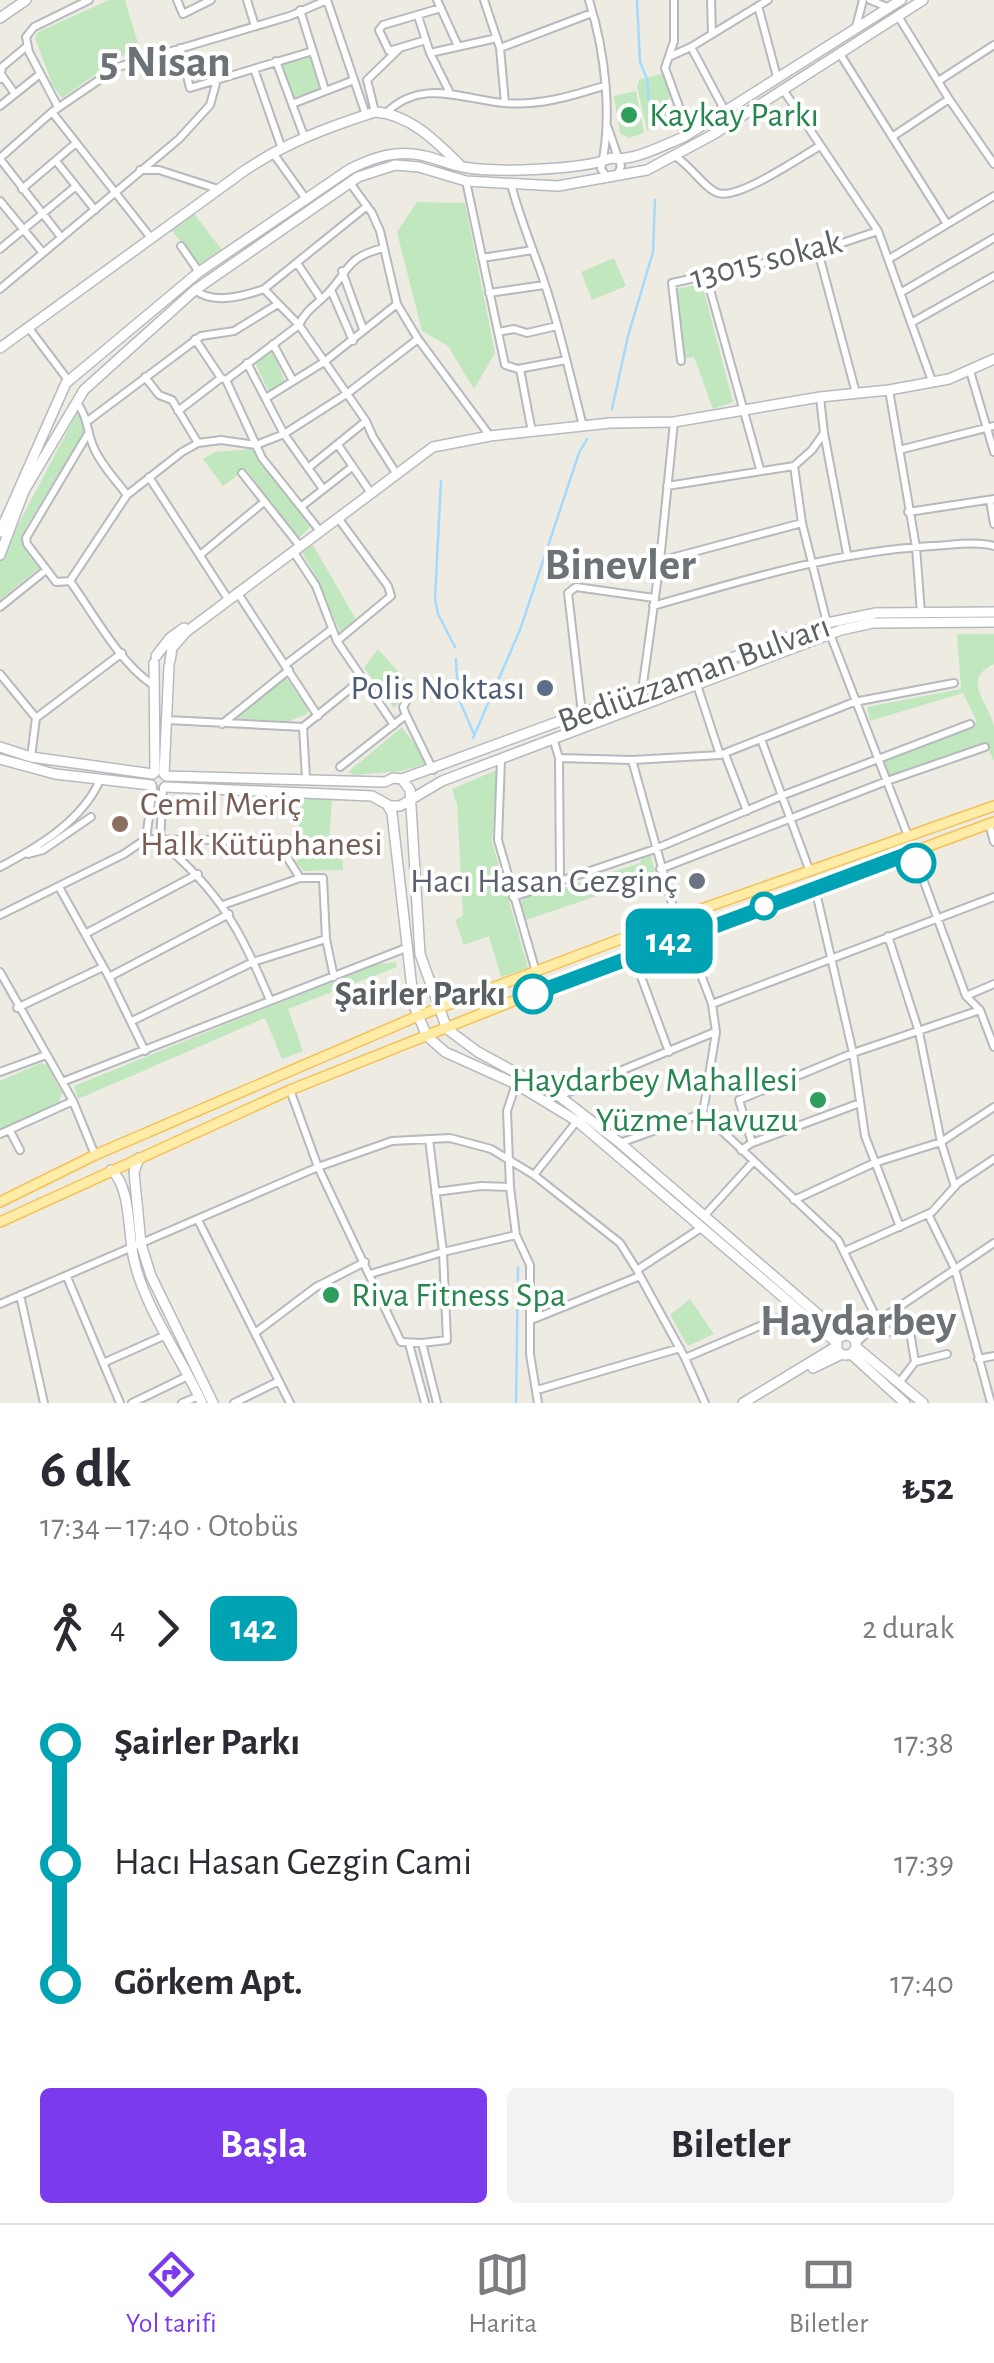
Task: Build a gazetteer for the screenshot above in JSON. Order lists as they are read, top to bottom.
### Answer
{
  "streets": {
    "street": ["13015 sokak", "Bediüzzaman Bulvarı"]
  },
  "districts": ["5 Nisan", "Binevler", "Haydarbey"],
  "places": [
    "Kaykay Parkı",
    "Polis Noktası",
    "Cemil Meriç Halk Kütüphanesi",
    "Hacı Hasan Gezginç",
    "Şairler Parkı",
    "Haydarbey Mahallesi Yüzme Havuzu",
    "Riva Fitness Spa"
  ],
  "lines": ["bus line 142"],
  "page": {
    "on_map": "142",
    "heading": ["6 dk", "17:34 – 17:40 · Otobüs", "₺52"],
    "legs": ["4", "142", "2 durak"],
    "list": [
      {
        "name": "Şairler Parkı",
        "value": "17:38"
      },
      {
        "name": "Hacı Hasan Gezgin Cami",
        "value": "17:39"
      },
      {
        "name": "Görkem Apt.",
        "value": "17:40"
      }
    ],
    "buttons": ["Başla", "Biletler"],
    "tabs": ["Yol tarifi", "Harita", "Biletler"]
  }
}
